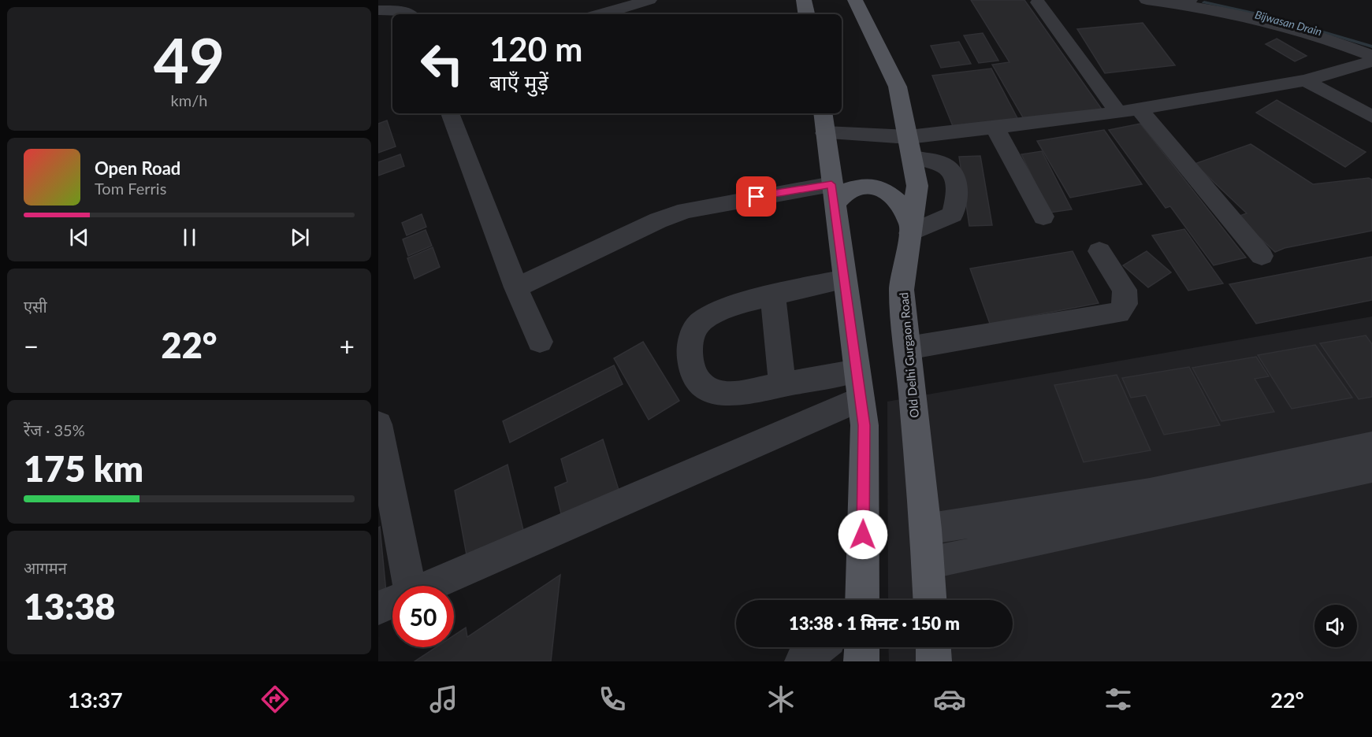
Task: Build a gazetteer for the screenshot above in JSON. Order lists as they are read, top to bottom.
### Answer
{
  "streets": {
    "main road": ["Old Delhi Gurgaon Road"]
  },
  "water": ["Bijwasan Drain"],
  "page": {
    "tile": [
      ["49", "km/h"],
      "एसी",
      ["रेंज · 35%", "175 km"],
      ["आगमन", "13:38"]
    ],
    "turn": ["120 m", "बाएँ मुड़ें"],
    "song": ["Open Road", "Tom Ferris"],
    "heat": ["−", "22°", "+"],
    "limit": "50",
    "trip": "13:38 · 1 मिनट · 150 m",
    "tabs": ["13:37", "22°"]
  }
}
